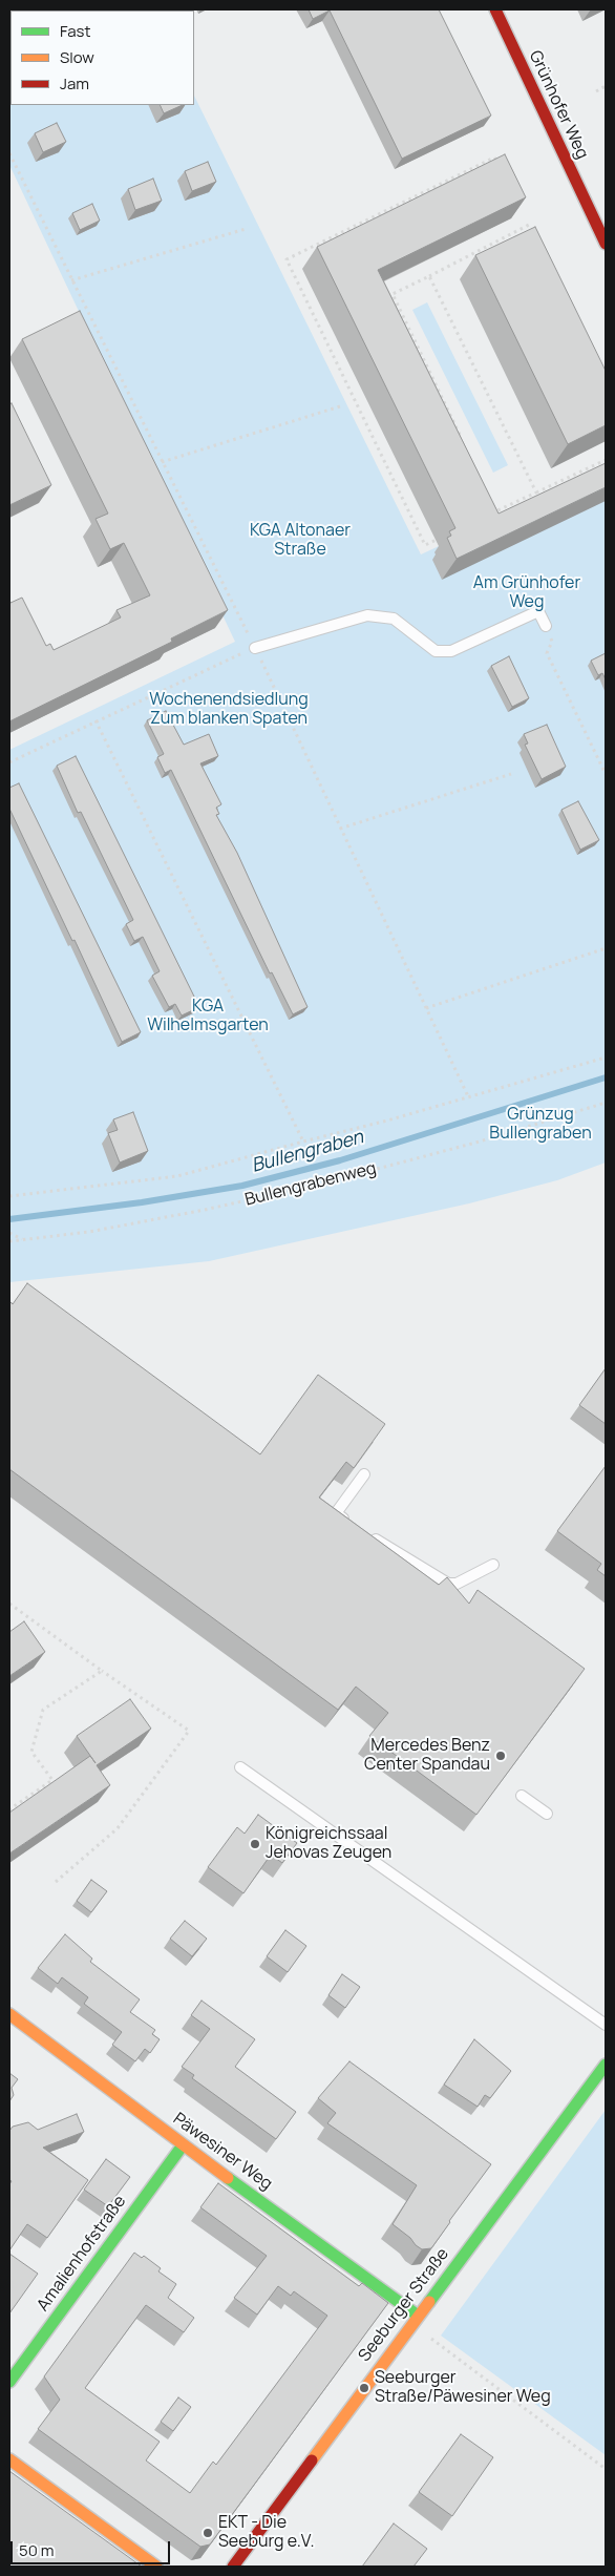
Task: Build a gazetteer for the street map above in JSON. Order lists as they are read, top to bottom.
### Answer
{
  "streets": {
    "street": [
      "Grünhofer Weg",
      "Päwesiner Weg",
      "Amalienhofstraße",
      "Seeburger Straße"
    ],
    "path": ["Bullengrabenweg"]
  },
  "crossings": [
    ["Päwesiner Weg", "Amalienhofstraße"],
    ["Päwesiner Weg", "Seeburger Straße"]
  ],
  "water": ["Bullengraben"],
  "parks": [
    "KGA Altonaer Straße",
    "Am Grünhofer Weg",
    "Wochenendsiedlung Zum blanken Spaten",
    "KGA Wilhelmsgarten",
    "Grünzug Bullengraben"
  ],
  "places": [
    "Mercedes Benz Center Spandau",
    "Königreichssaal Jehovas Zeugen",
    "Seeburger Straße/Päwesiner Weg",
    "EKT - Die Seeburg e.V."
  ],
  "legend": ["Fast", "Slow", "Jam"],
  "scale_bar": "50 m"
}
